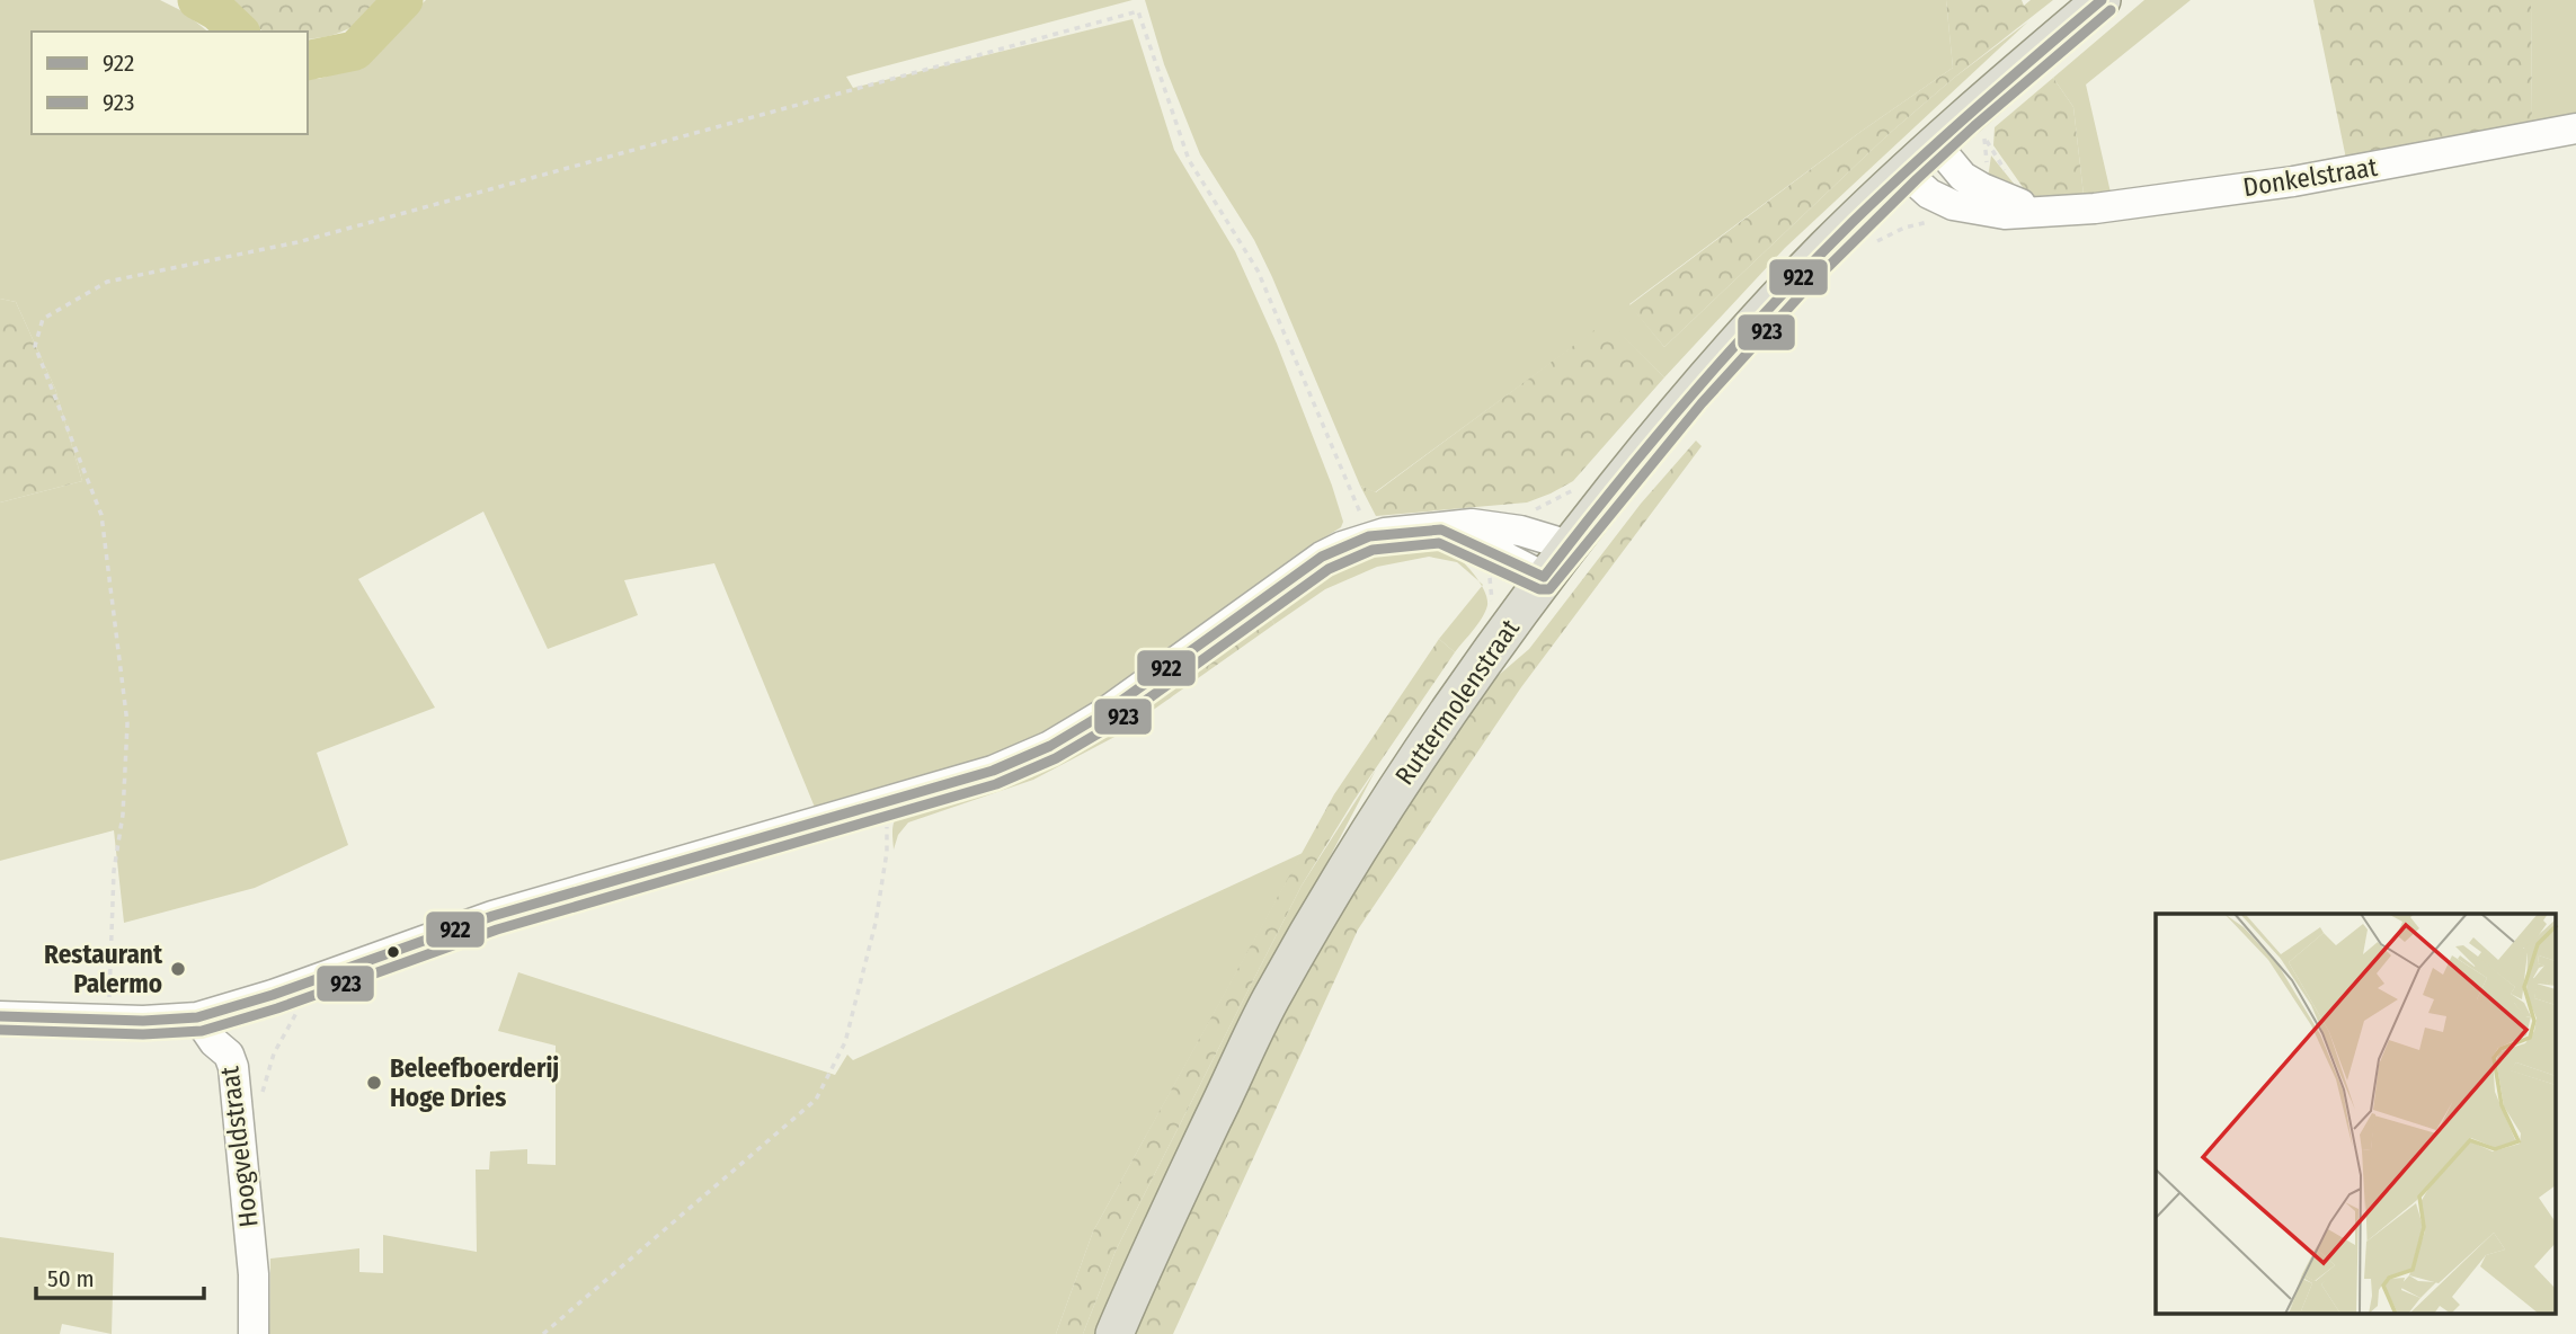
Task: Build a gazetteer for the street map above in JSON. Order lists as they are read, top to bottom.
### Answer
{
  "streets": {
    "main road": ["Ruttermolenstraat"],
    "street": ["Donkelstraat", "Hoogveldstraat"]
  },
  "crossings": [
    ["Donkelstraat", "Ruttermolenstraat"]
  ],
  "places": ["Restaurant Palermo", "Beleefboerderij Hoge Dries"],
  "lines": ["transit line 922", "transit line 923"],
  "legend": ["922", "923"],
  "scale_bar": "50 m"
}
